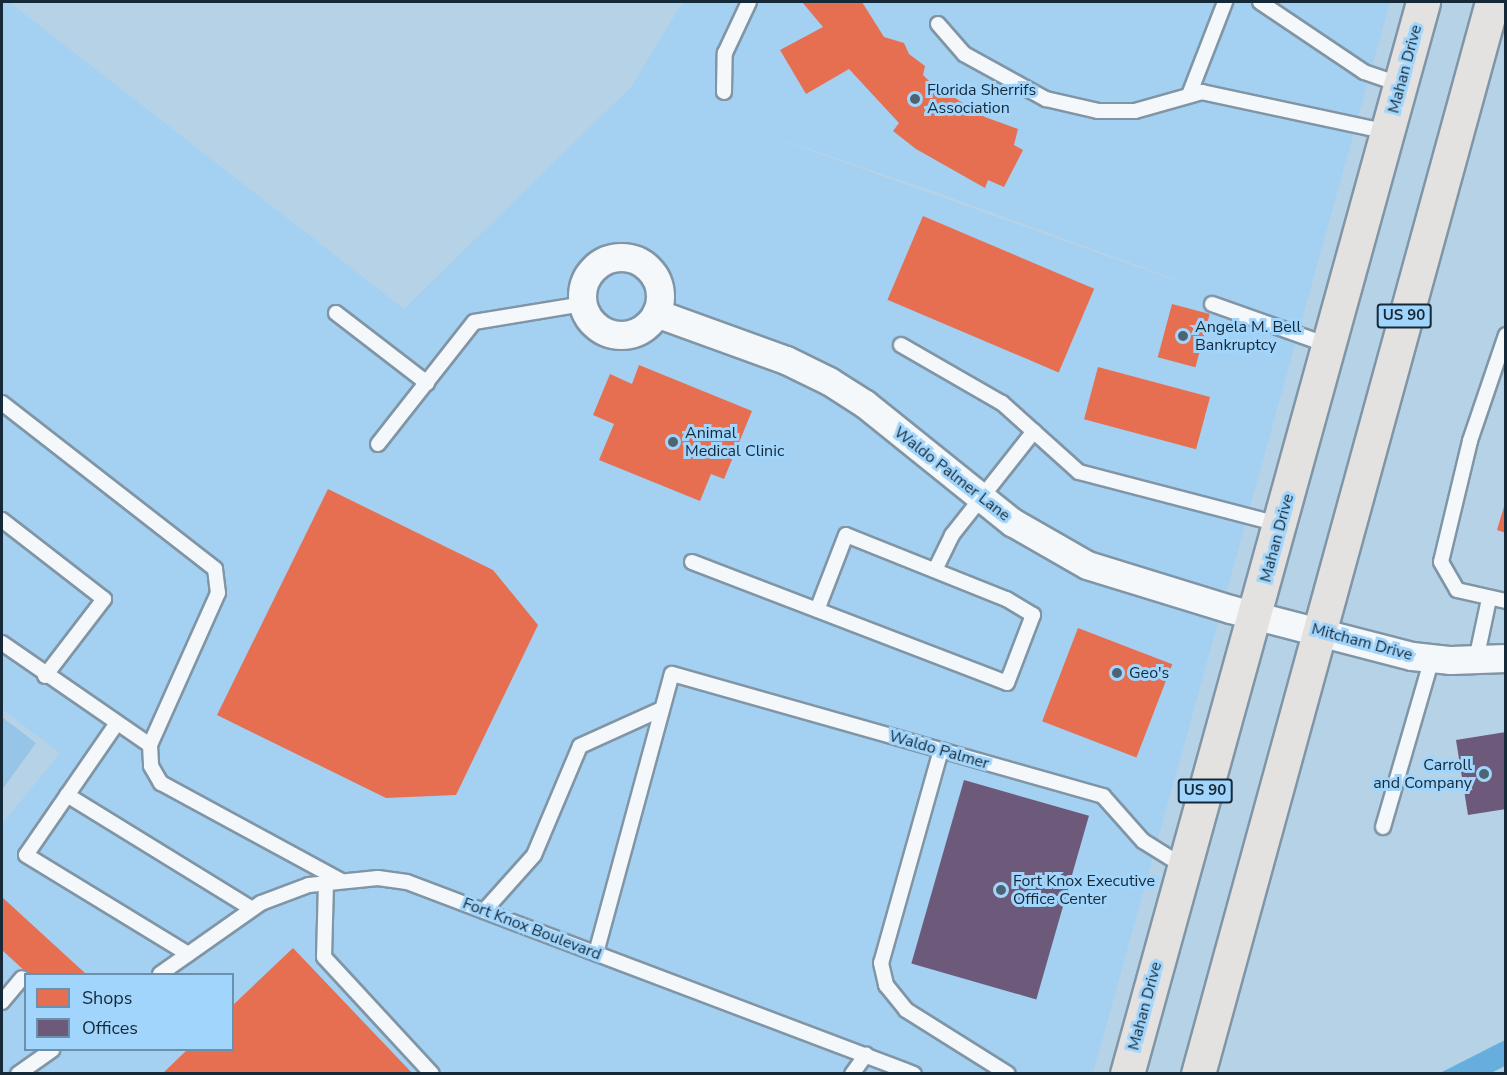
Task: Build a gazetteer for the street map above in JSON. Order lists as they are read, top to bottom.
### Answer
{
  "streets": {
    "main road": ["Mahan Drive", "US 90"],
    "street": ["Waldo Palmer Lane", "Mitcham Drive"],
    "lane": ["Waldo Palmer", "Fort Knox Boulevard"]
  },
  "crossings": [
    ["Mahan Drive", "Waldo Palmer Lane"],
    ["Mahan Drive", "Mitcham Drive"],
    ["Mahan Drive", "Waldo Palmer"],
    ["US 90", "Mitcham Drive"],
    ["Waldo Palmer Lane", "Mitcham Drive"]
  ],
  "places": [
    "Florida Sherrifs Association",
    "Angela M. Bell Bankruptcy",
    "Animal Medical Clinic",
    "Geo's",
    "Carroll and Company",
    "Fort Knox Executive Office Center"
  ],
  "legend": ["Shops", "Offices"]
}
